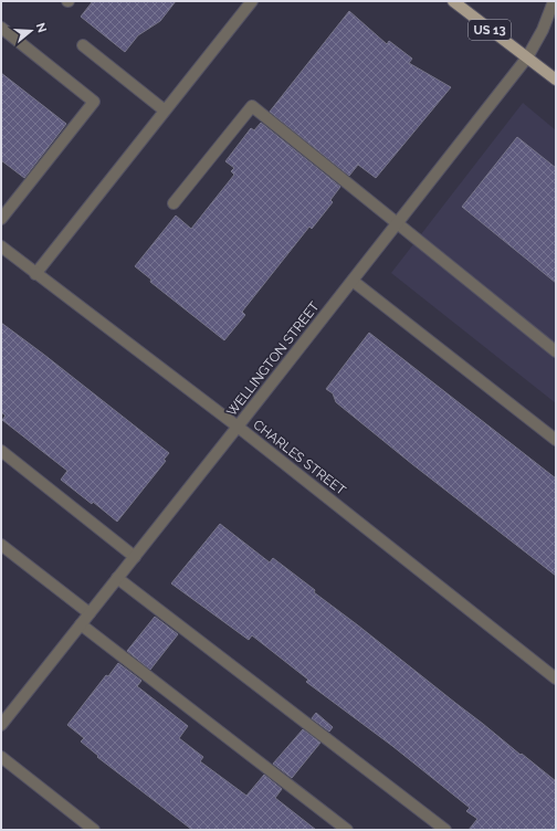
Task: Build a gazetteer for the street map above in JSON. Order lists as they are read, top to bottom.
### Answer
{
  "streets": {
    "main road": ["US 13"],
    "street": ["WELLINGTON STREET", "CHARLES STREET"]
  },
  "crossings": [
    ["US 13", "WELLINGTON STREET"],
    ["WELLINGTON STREET", "CHARLES STREET"]
  ],
  "north": "right"
}
